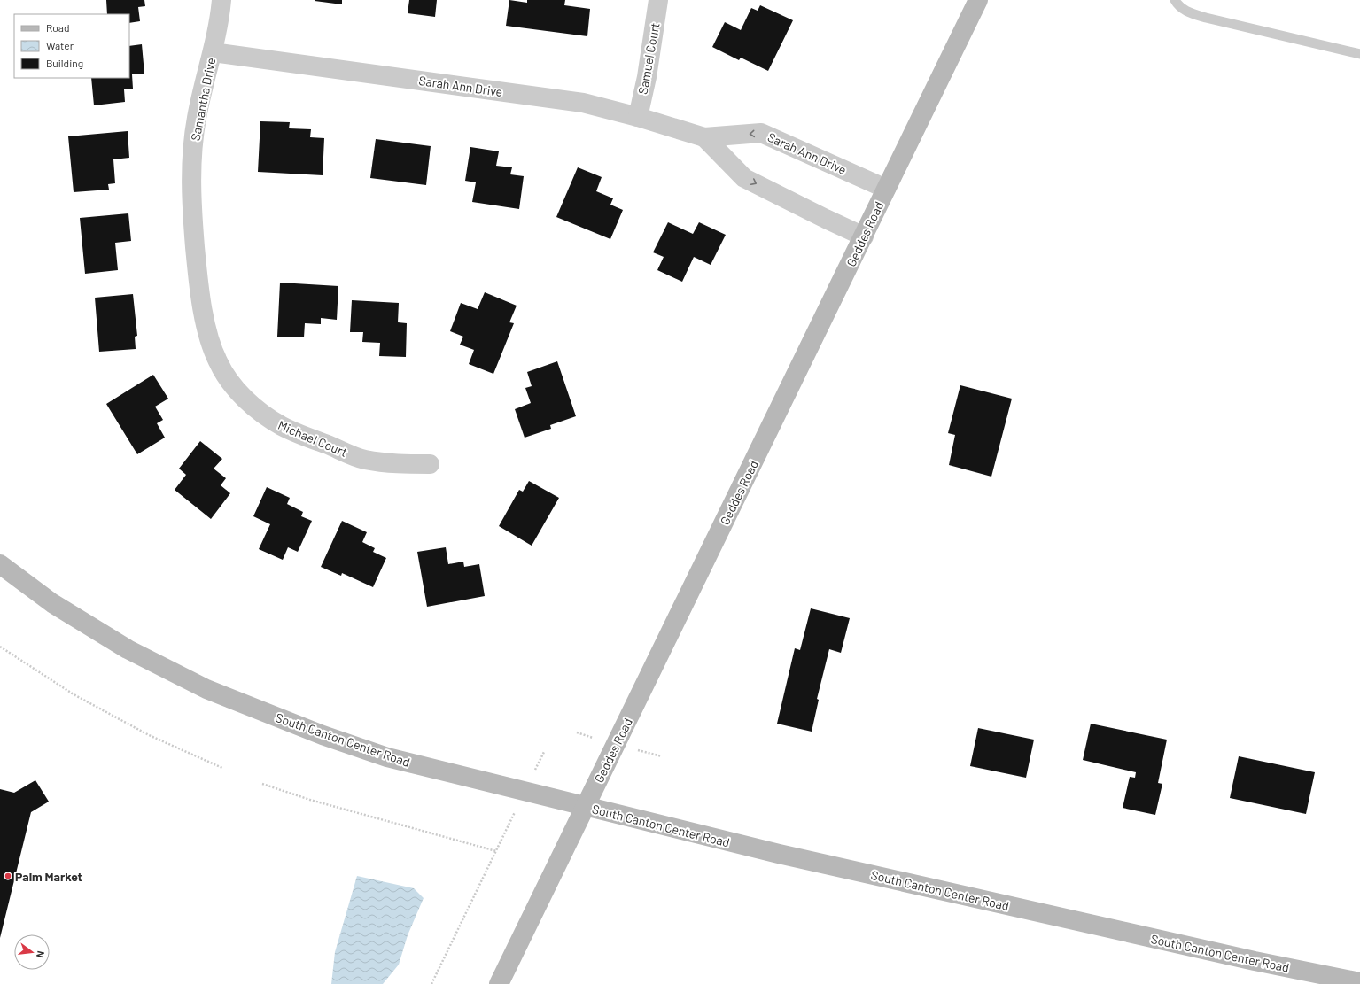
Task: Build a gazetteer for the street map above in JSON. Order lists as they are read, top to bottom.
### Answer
{
  "streets": {
    "main road": ["Geddes Road", "South Canton Center Road"],
    "street": [
      "Samuel Court",
      "Sarah Ann Drive",
      "Samantha Drive",
      "Michael Court"
    ]
  },
  "crossings": [
    ["Samuel Court", "Sarah Ann Drive"],
    ["Sarah Ann Drive", "Samantha Drive"],
    ["Sarah Ann Drive", "Geddes Road"],
    ["Samantha Drive", "Michael Court"],
    ["Geddes Road", "South Canton Center Road"]
  ],
  "places": ["Palm Market"],
  "legend": ["Road", "Water", "Building"],
  "north": "right"
}
